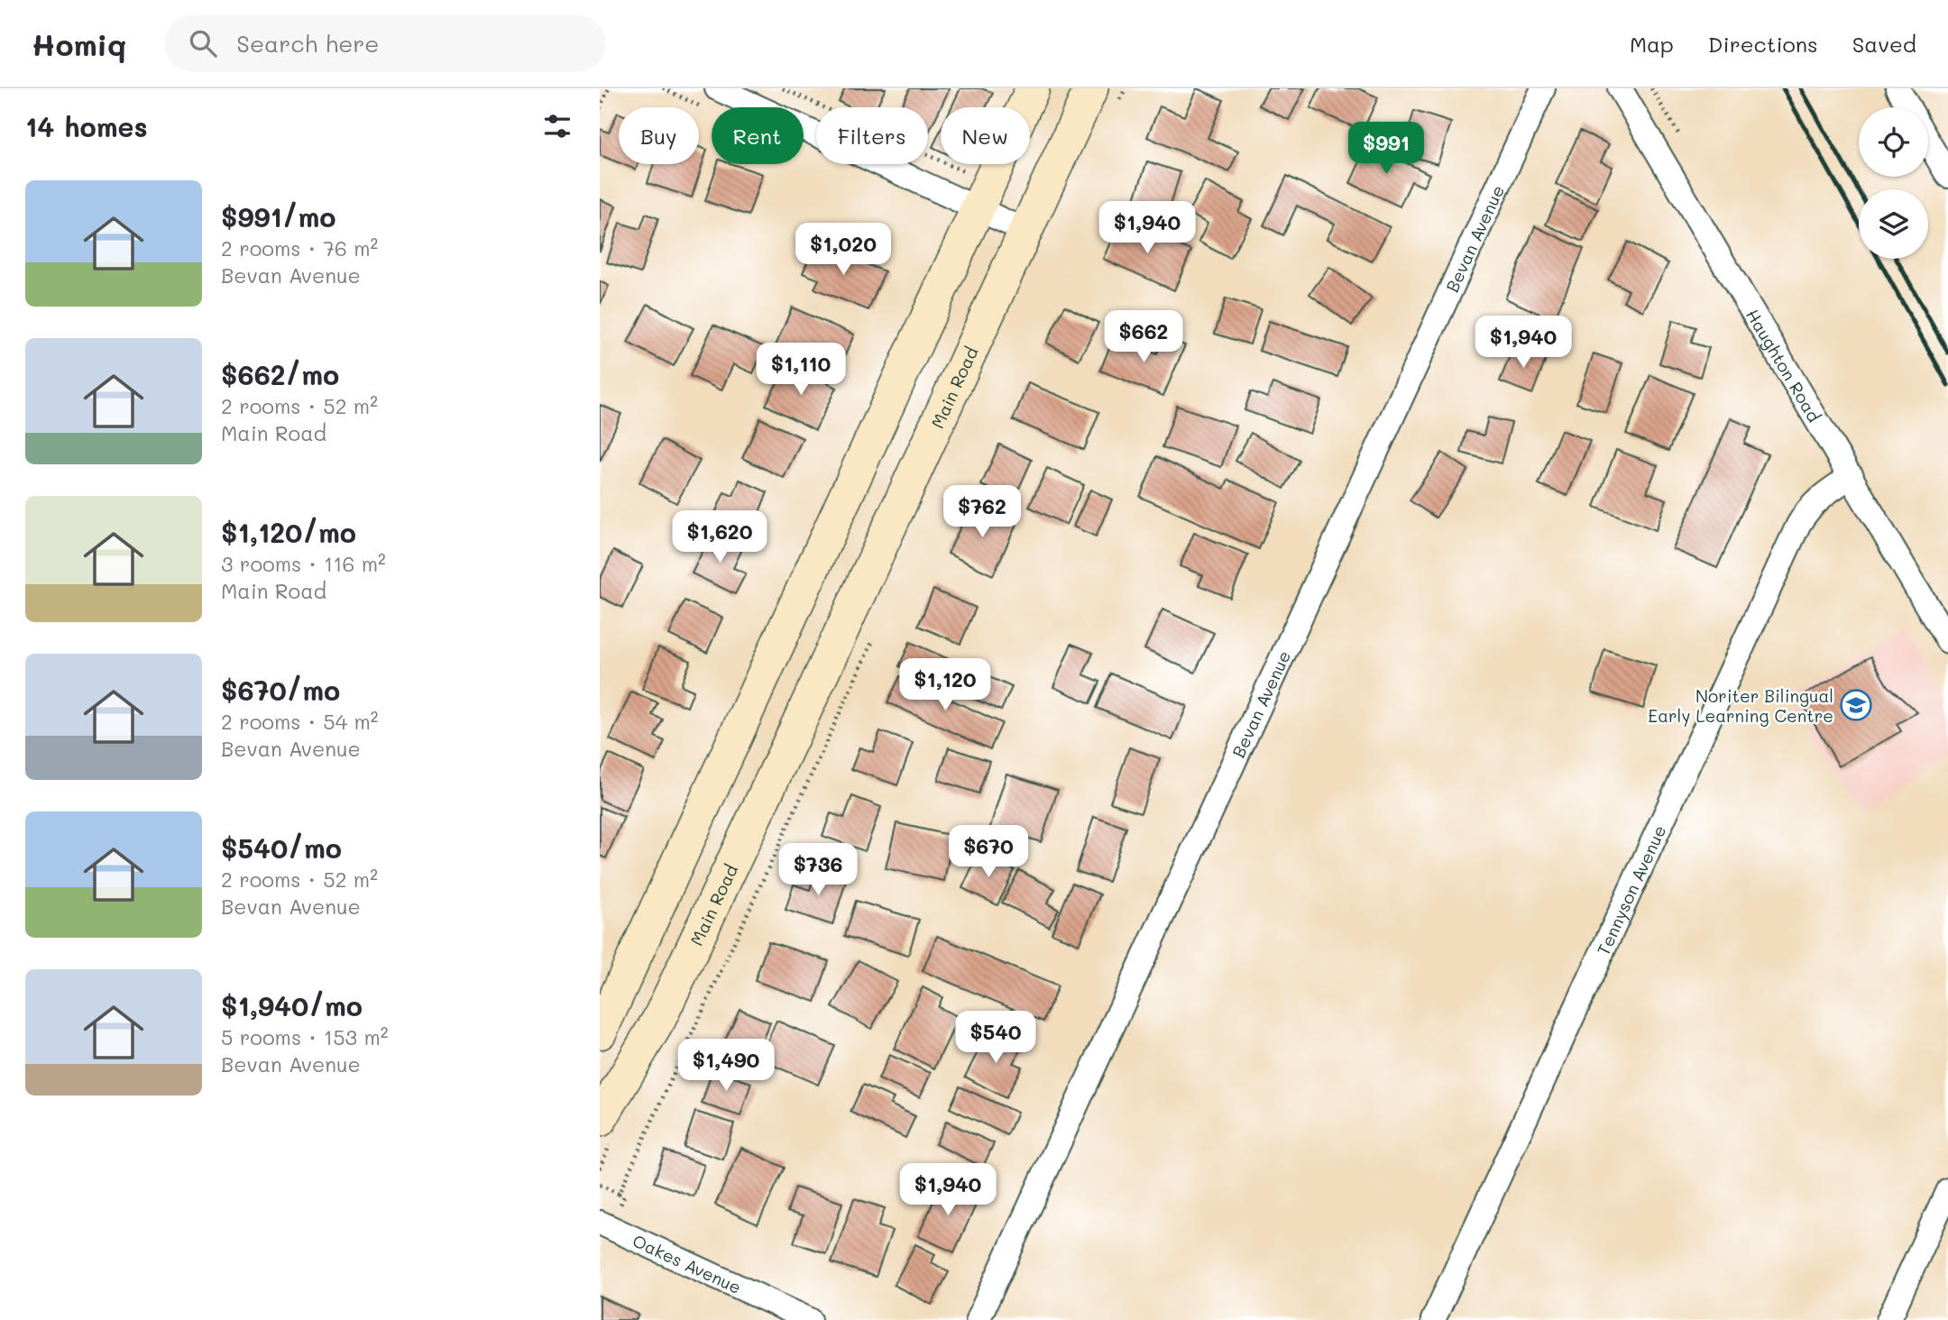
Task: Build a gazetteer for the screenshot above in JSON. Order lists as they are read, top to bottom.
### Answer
{
  "streets": {
    "main road": ["Main Road"],
    "street": [
      "Bevan Avenue",
      "Haughton Road",
      "Tennyson Avenue",
      "Oakes Avenue"
    ]
  },
  "crossings": [
    ["Haughton Road", "Tennyson Avenue"]
  ],
  "places": {
    "school or university": ["Noriter Bilingual Early Learning Centre"]
  },
  "page": {
    "header": "Homiq",
    "search": "Search here",
    "nav": ["Map", "Directions", "Saved"],
    "heading": "14 homes",
    "chip": [
      "Buy",
      "Rent",
      "Filters",
      "New"
    ],
    "price": [
      "$991",
      "$1,940",
      "$1,020",
      "$662",
      "$1,940",
      "$1,110",
      "$762",
      "$1,620",
      "$1,120",
      "$670",
      "$736",
      "$540",
      "$1,490",
      "$1,940"
    ],
    "list": [
      {
        "name": "$991/mo",
        "note": "2 rooms · 76 m² · Bevan Avenue"
      },
      {
        "name": "$662/mo",
        "note": "2 rooms · 52 m² · Main Road"
      },
      {
        "name": "$1,120/mo",
        "note": "3 rooms · 116 m² · Main Road"
      },
      {
        "name": "$670/mo",
        "note": "2 rooms · 54 m² · Bevan Avenue"
      },
      {
        "name": "$540/mo",
        "note": "2 rooms · 52 m² · Bevan Avenue"
      },
      {
        "name": "$1,940/mo",
        "note": "5 rooms · 153 m² · Bevan Avenue"
      }
    ]
  }
}
